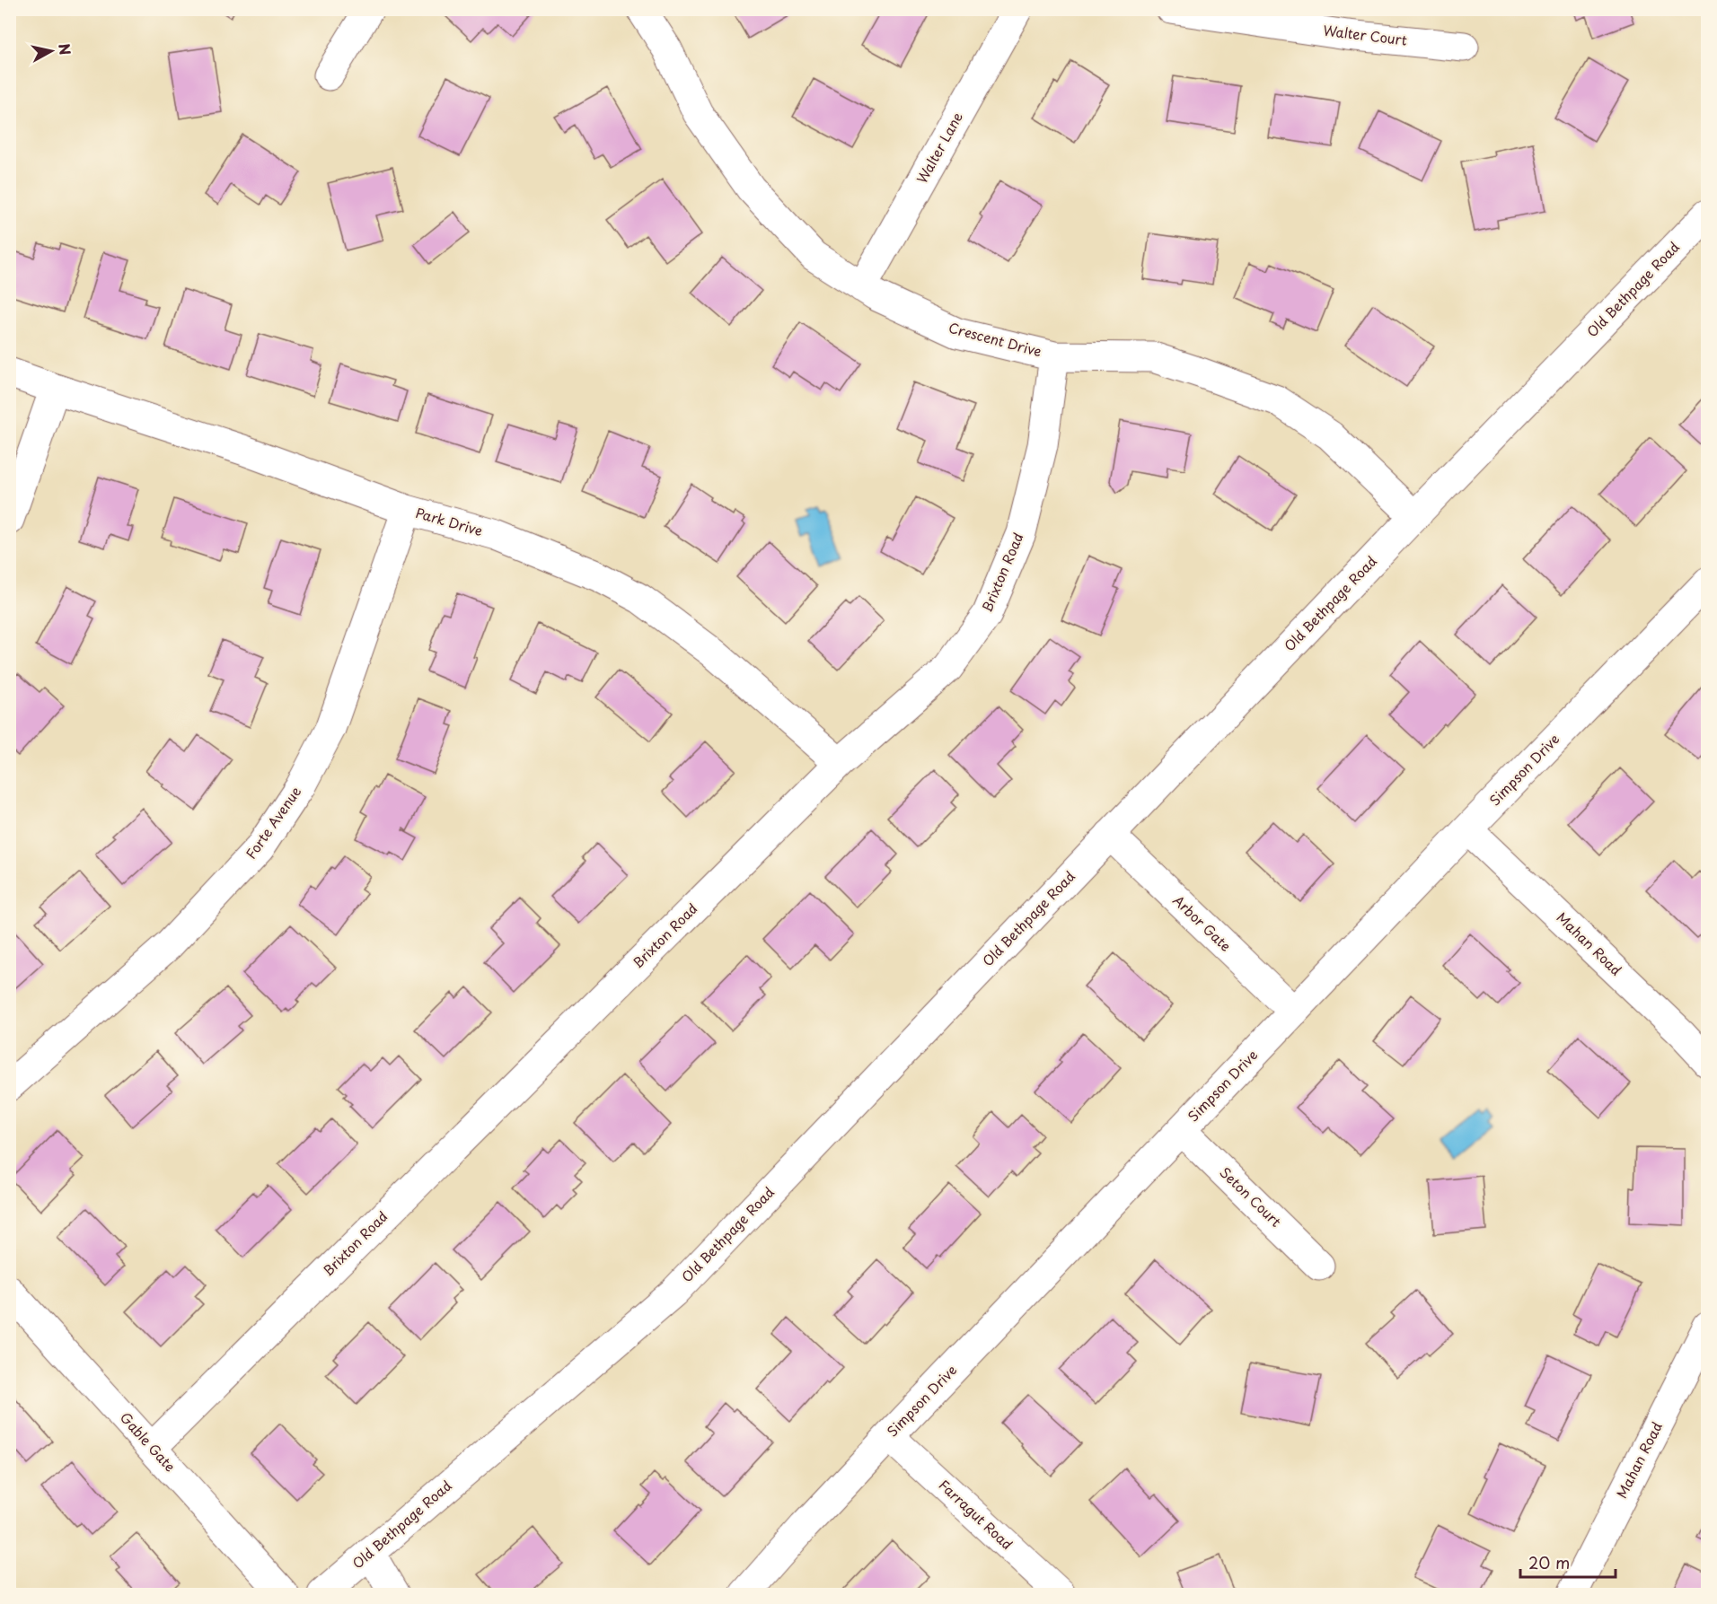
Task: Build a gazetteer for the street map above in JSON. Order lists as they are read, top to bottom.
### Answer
{
  "streets": {
    "street": [
      "Walter Court",
      "Walter Lane",
      "Old Bethpage Road",
      "Crescent Drive",
      "Park Drive",
      "Brixton Road",
      "Simpson Drive",
      "Forte Avenue",
      "Arbor Gate",
      "Mahan Road",
      "Seton Court",
      "Gable Gate",
      "Farragut Road"
    ]
  },
  "crossings": [
    ["Walter Lane", "Crescent Drive"],
    ["Old Bethpage Road", "Crescent Drive"],
    ["Old Bethpage Road", "Arbor Gate"],
    ["Crescent Drive", "Brixton Road"],
    ["Park Drive", "Brixton Road"],
    ["Park Drive", "Forte Avenue"],
    ["Brixton Road", "Gable Gate"],
    ["Simpson Drive", "Arbor Gate"],
    ["Simpson Drive", "Mahan Road"],
    ["Simpson Drive", "Seton Court"],
    ["Simpson Drive", "Farragut Road"]
  ],
  "scale_bar": "20 m",
  "north": "right"
}
